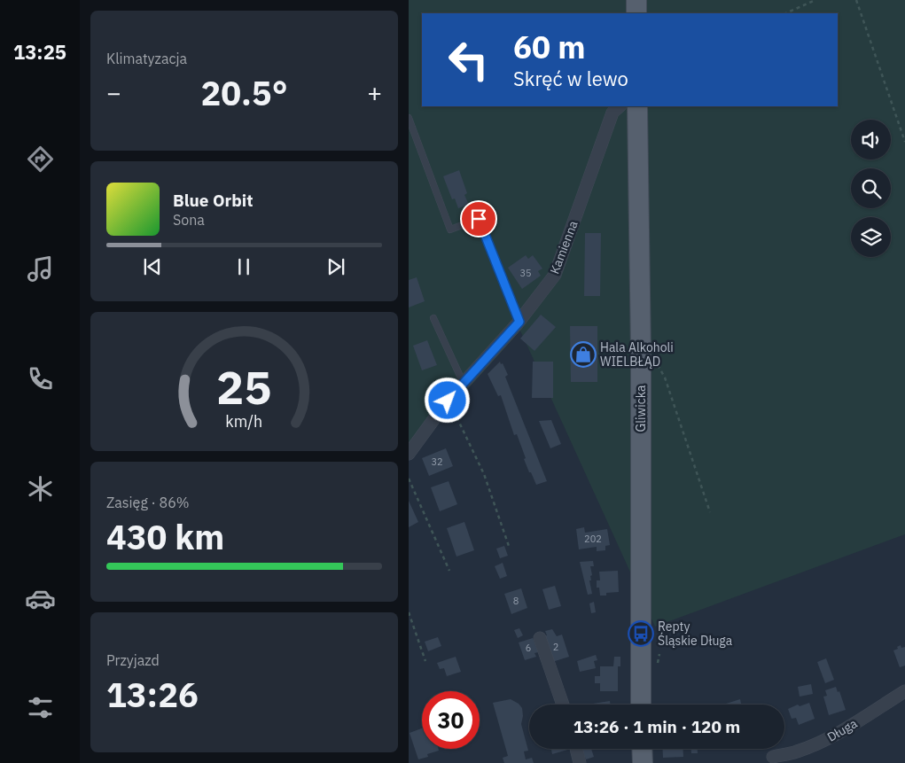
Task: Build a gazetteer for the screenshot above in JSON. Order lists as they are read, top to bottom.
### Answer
{
  "streets": {
    "main road": ["Gliwicka"],
    "street": ["Kamienna", "Długa"]
  },
  "places": {
    "shop": ["Hala Alkoholi WIELBŁĄD"],
    "bus stop": ["Repty Śląskie Długa"]
  },
  "house_numbers": [
    "35",
    "32",
    "202",
    "8",
    "2",
    "6"
  ],
  "page": {
    "tabs": "13:25",
    "tile": [
      "Klimatyzacja",
      ["Zasięg · 86%", "430 km"],
      ["Przyjazd", "13:26"]
    ],
    "turn": ["60 m", "Skręć w lewo"],
    "heat": ["−", "20.5°", "+"],
    "song": ["Blue Orbit", "Sona"],
    "limit": "30",
    "trip": "13:26 · 1 min · 120 m",
    "gauge": ["25", "km/h"]
  }
}
